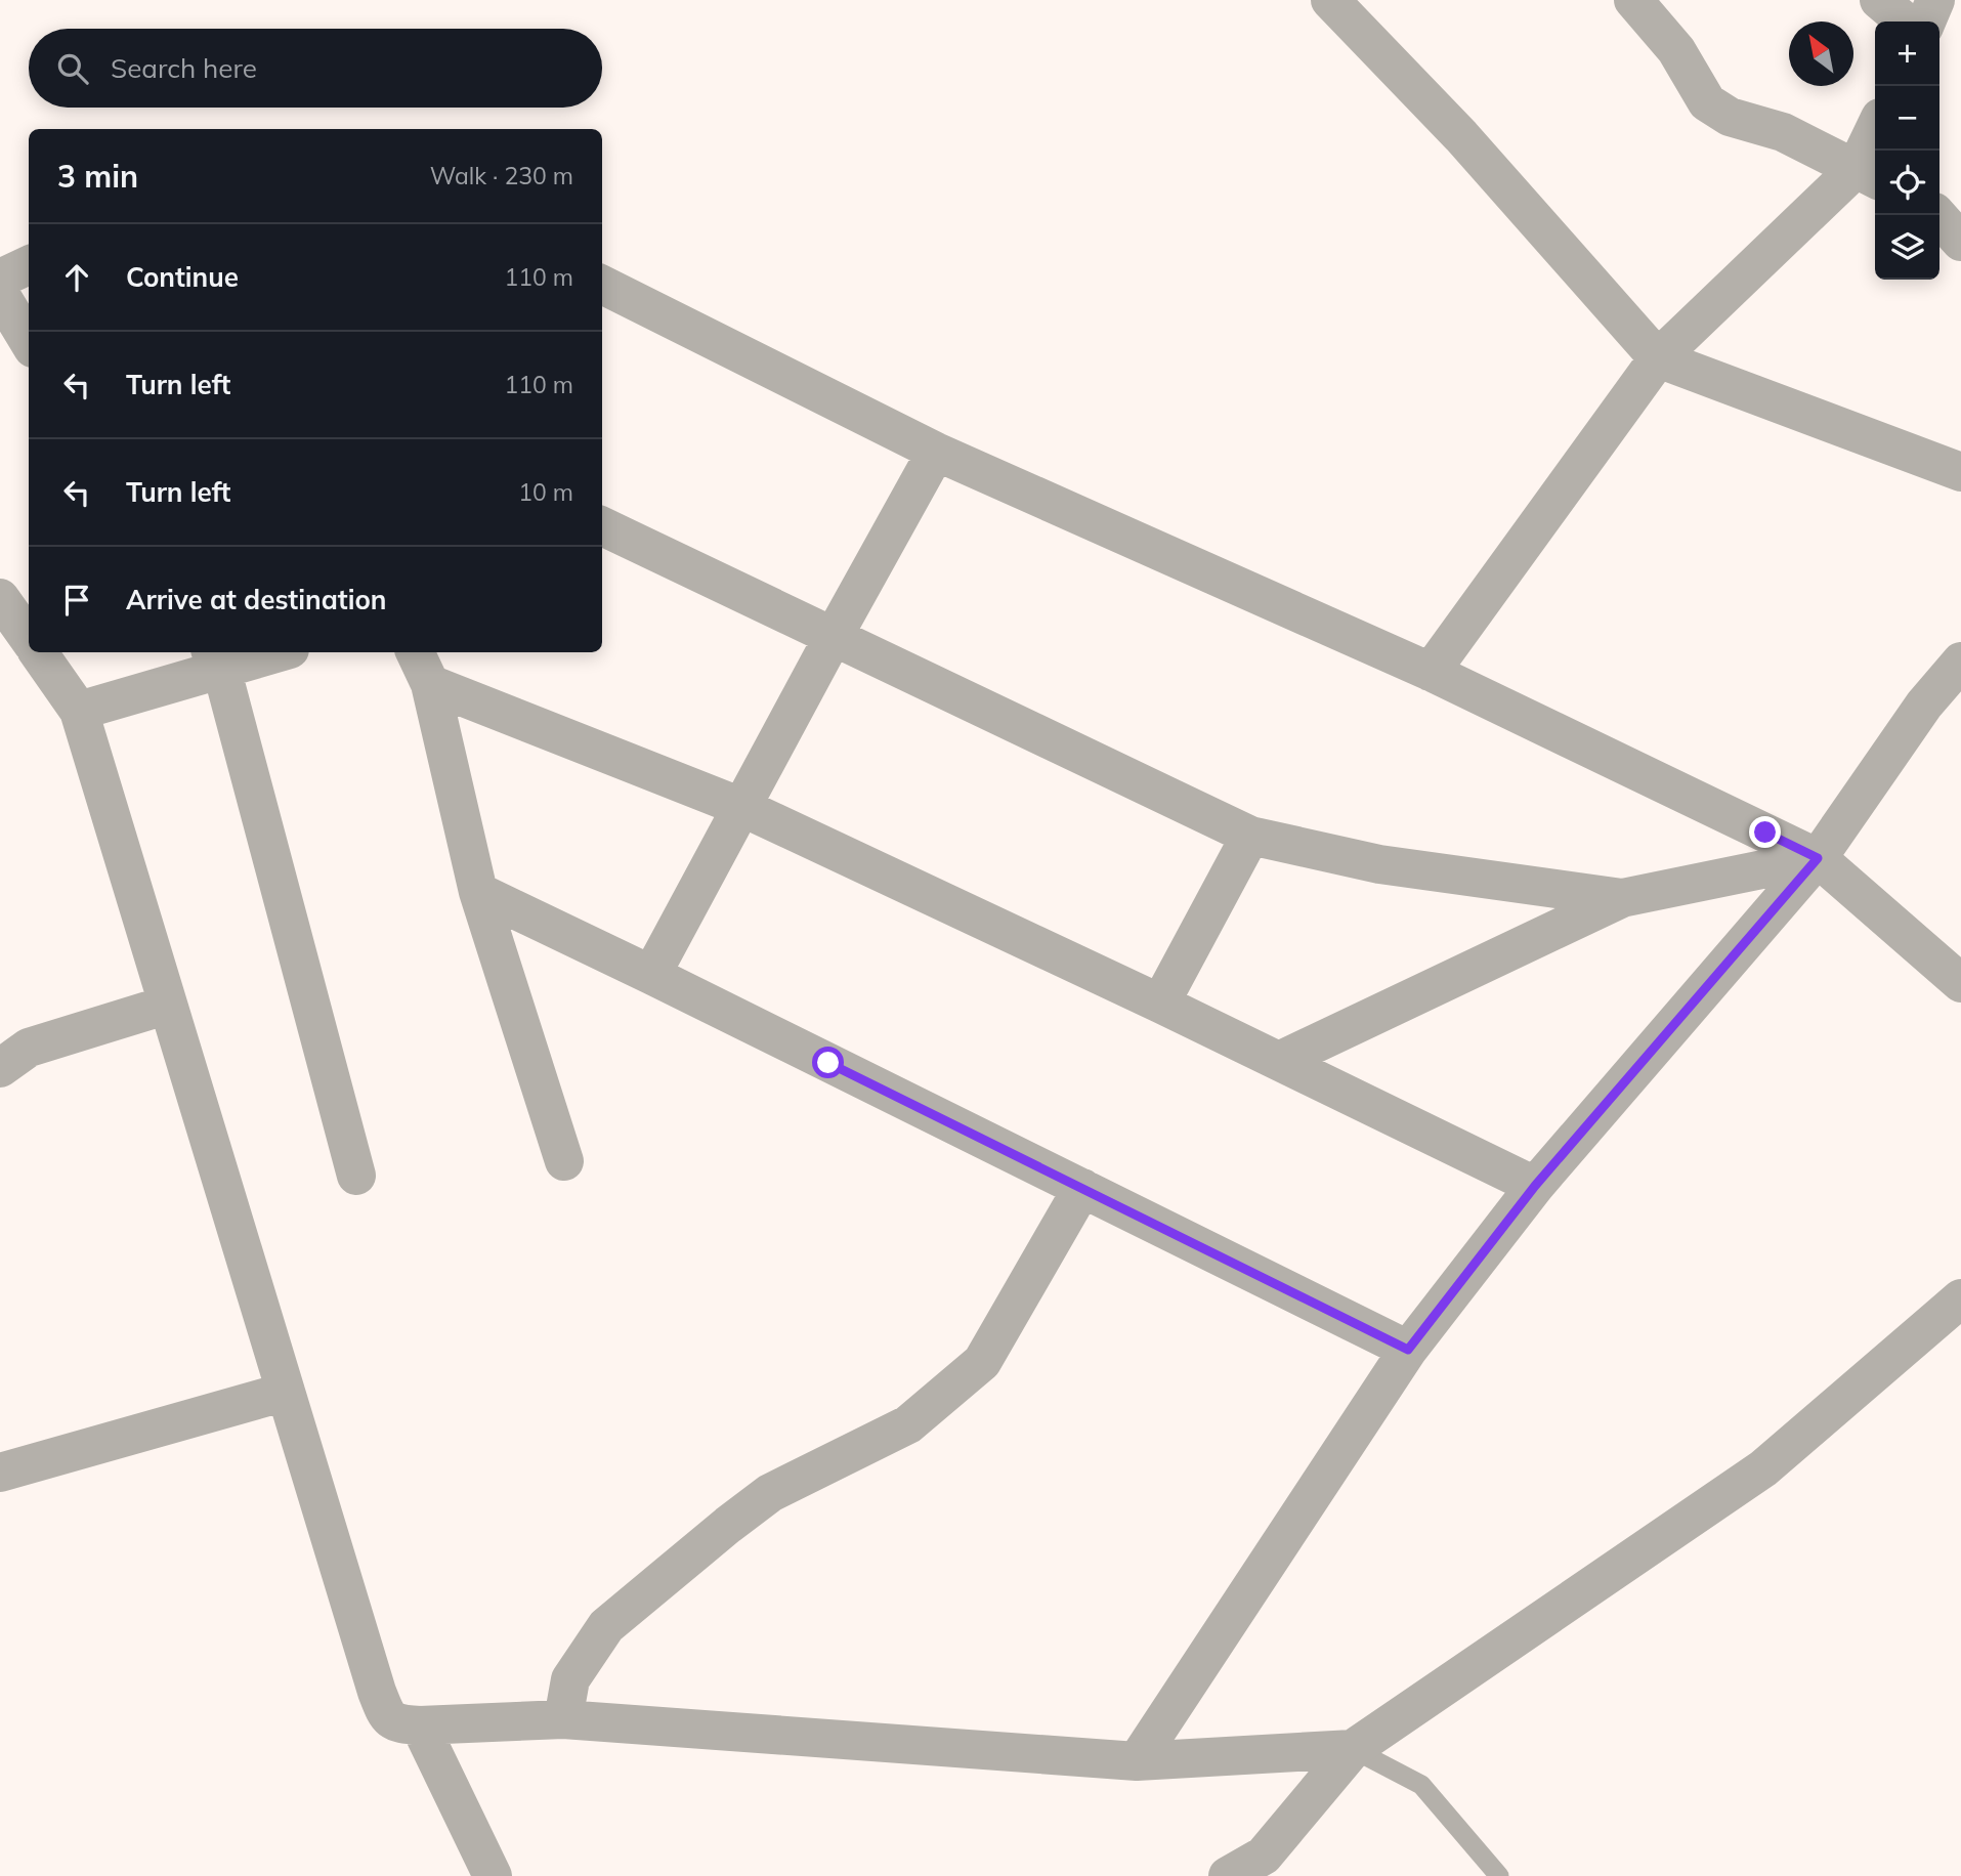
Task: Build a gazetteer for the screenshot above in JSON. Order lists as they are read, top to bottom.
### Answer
{
  "north": "top left",
  "page": {
    "map_buttons": ["+", "−"],
    "search": "Search here",
    "heading": ["3 min", "Walk · 230 m"],
    "list": [
      ["Continue", "110 m"],
      ["Turn left", "110 m"],
      ["Turn left", "10 m"],
      "Arrive at destination"
    ]
  }
}
